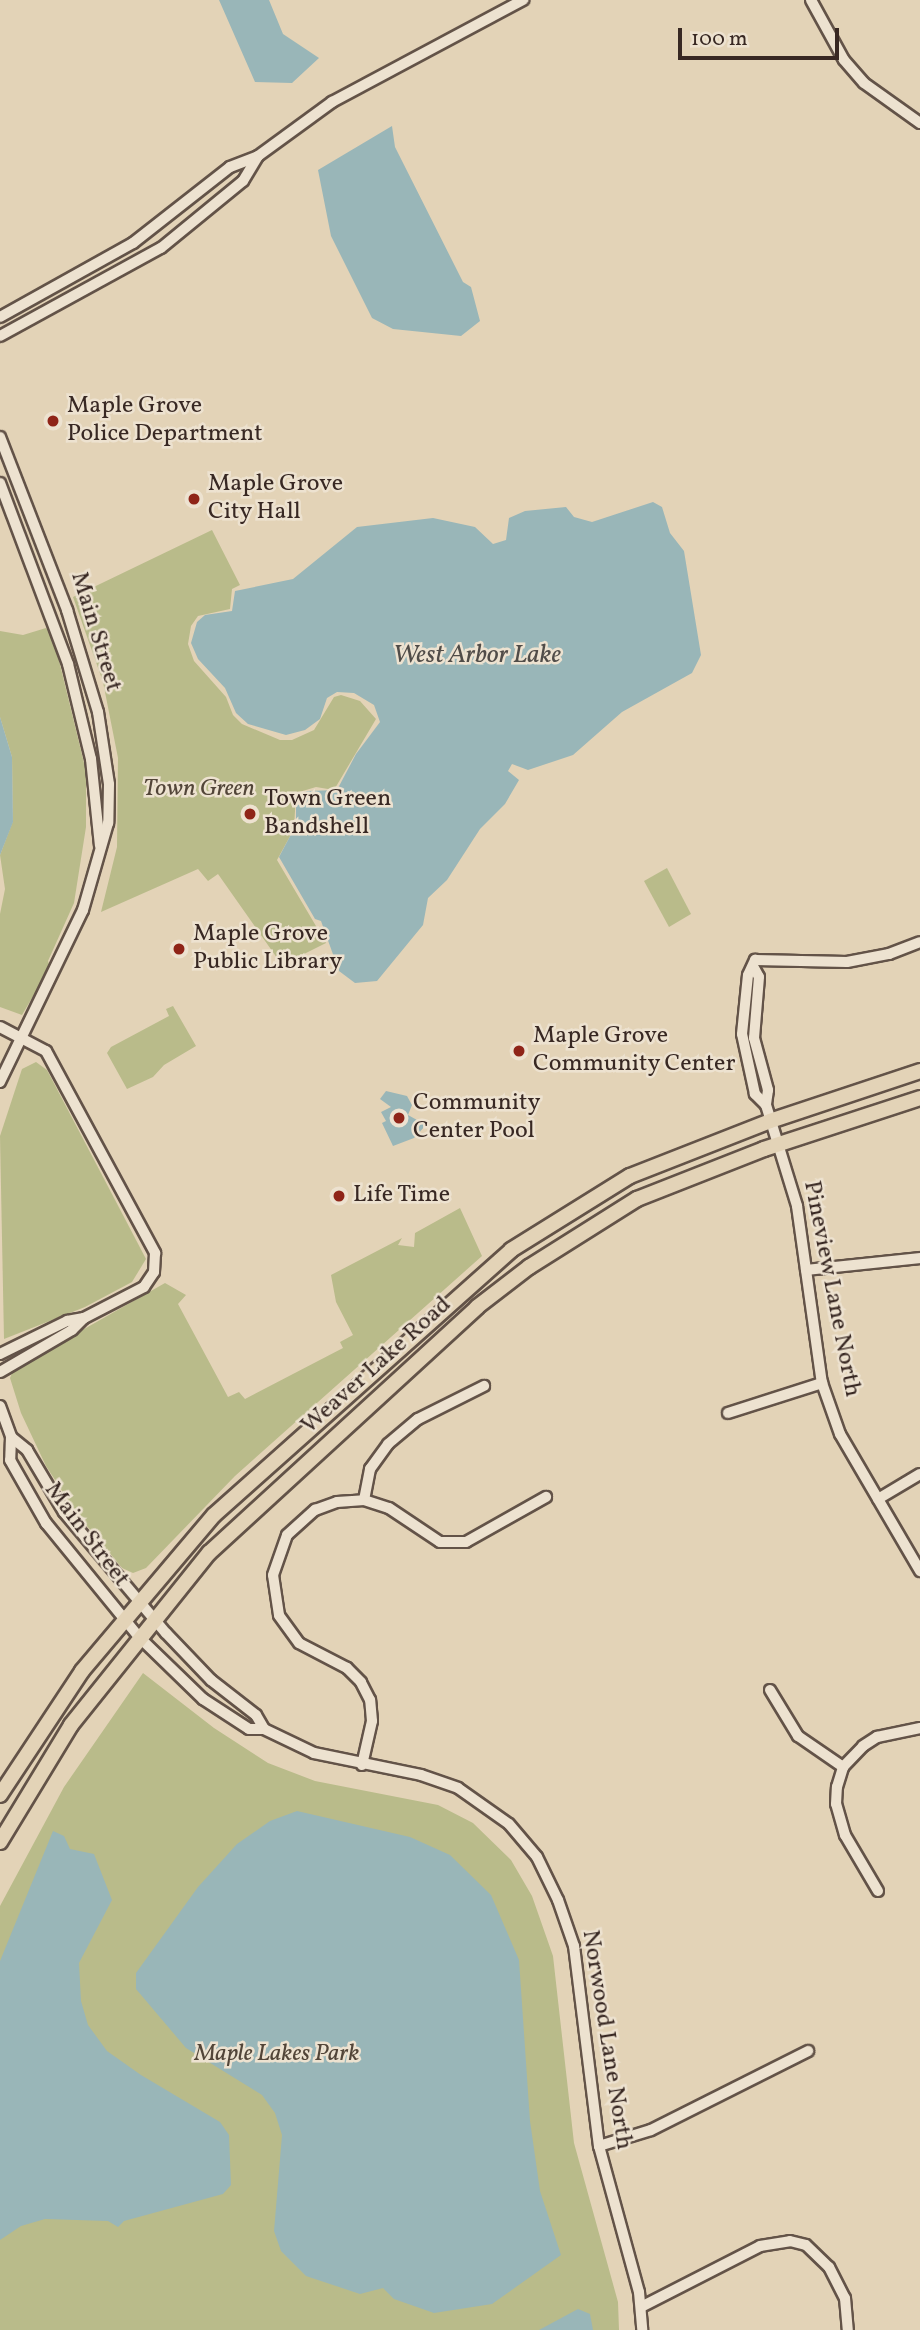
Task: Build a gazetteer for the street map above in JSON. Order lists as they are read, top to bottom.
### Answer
{
  "streets": {
    "main road": ["Weaver Lake Road"],
    "street": ["Main Street", "Pineview Lane North", "Norwood Lane North"]
  },
  "crossings": [
    ["Main Street", "Weaver Lake Road"],
    ["Main Street", "Norwood Lane North"],
    ["Pineview Lane North", "Weaver Lake Road"],
    ["Weaver Lake Road", "Norwood Lane North"]
  ],
  "water": ["West Arbor Lake"],
  "parks": ["Town Green", "Maple Lakes Park"],
  "places": [
    "Maple Grove Police Department",
    "Maple Grove City Hall",
    "Town Green Bandshell",
    "Maple Grove Public Library",
    "Maple Grove Community Center",
    "Community Center Pool",
    "Life Time"
  ],
  "scale_bar": "100 m"
}
